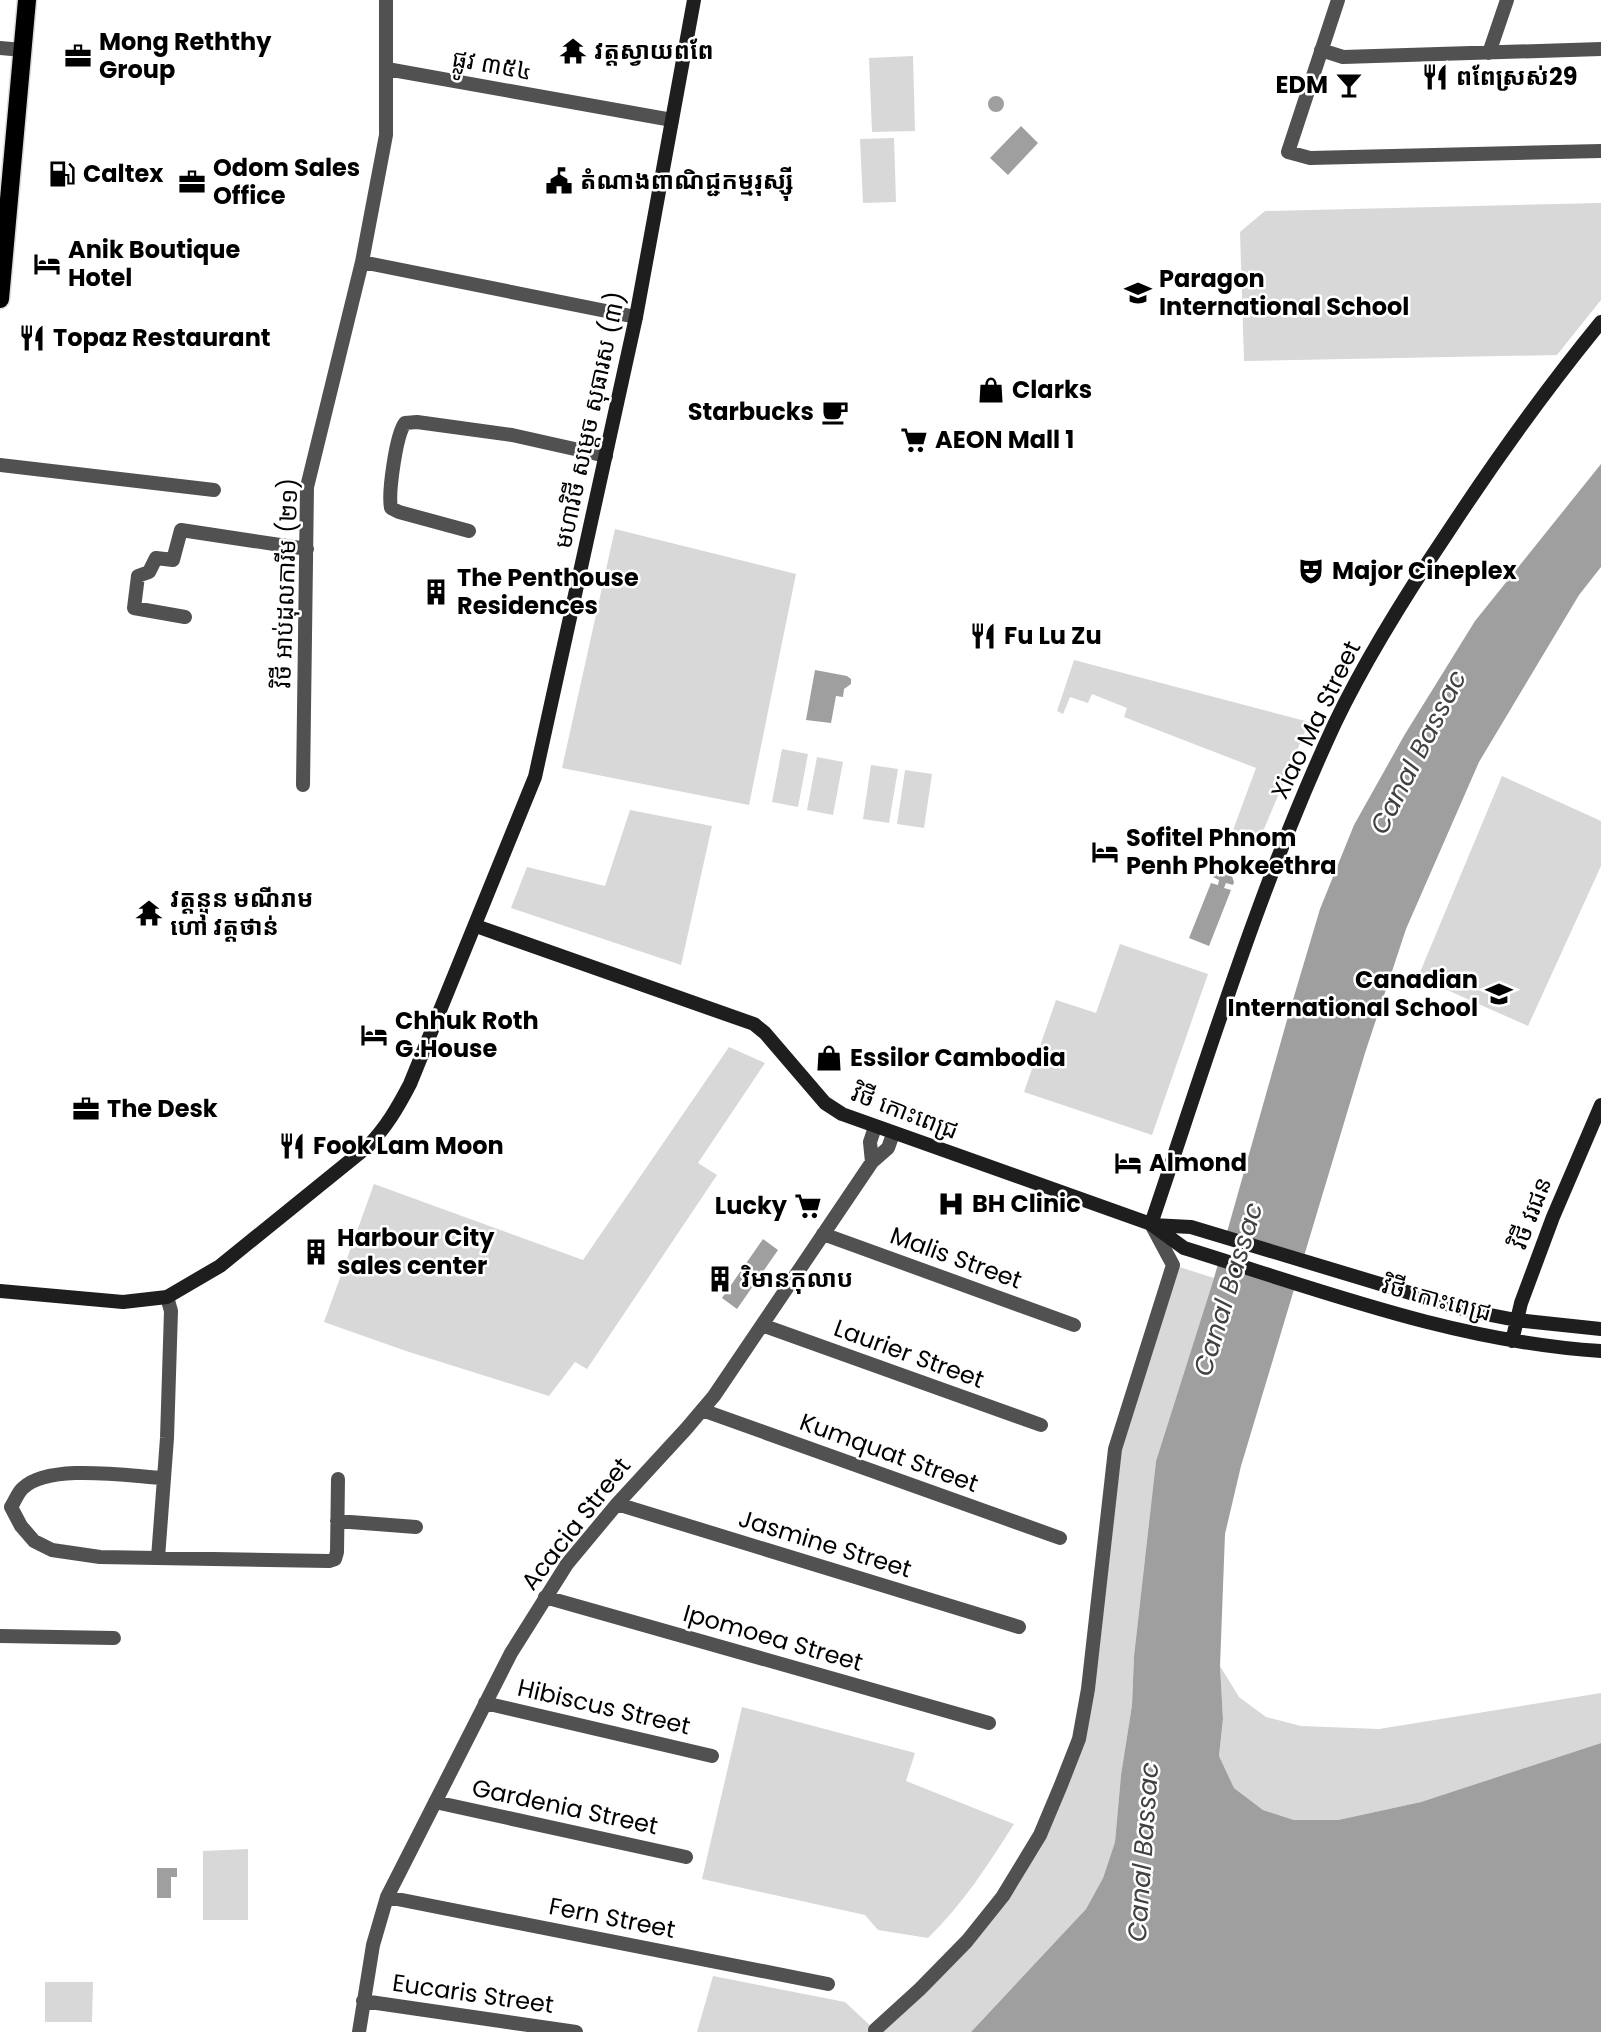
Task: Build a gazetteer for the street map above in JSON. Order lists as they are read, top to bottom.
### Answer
{
  "streets": {
    "main road": [
      "មហាវិថី សម្តេច សុធារស (៣)",
      "Xiao Ma Street",
      "វិថី កោះពេជ្រ",
      "វិថី វរជន"
    ],
    "street": [
      "ផ្លូវ ៣៥៤",
      "វិថី អាប់ដុលការីម (២១)",
      "Malis Street",
      "Laurier Street",
      "Kumquat Street",
      "Acacia Street",
      "Jasmine Street",
      "Ipomoea Street",
      "Hibiscus Street",
      "Gardenia Street",
      "Fern Street",
      "Eucaris Street"
    ]
  },
  "crossings": [
    ["ផ្លូវ ៣៥៤", "មហាវិថី សម្តេច សុធារស (៣)"],
    ["ផ្លូវ ៣៥៤", "វិថី អាប់ដុលការីម (២១)"],
    ["មហាវិថី សម្តេច សុធារស (៣)", "វិថី កោះពេជ្រ"],
    ["Xiao Ma Street", "វិថី កោះពេជ្រ"],
    ["វិថី កោះពេជ្រ", "វិថី វរជន"],
    ["វិថី កោះពេជ្រ", "Acacia Street"],
    ["Malis Street", "Acacia Street"],
    ["Laurier Street", "Acacia Street"],
    ["Kumquat Street", "Acacia Street"],
    ["Acacia Street", "Jasmine Street"],
    ["Acacia Street", "Ipomoea Street"],
    ["Acacia Street", "Hibiscus Street"],
    ["Acacia Street", "Gardenia Street"],
    ["Acacia Street", "Fern Street"],
    ["Acacia Street", "Eucaris Street"]
  ],
  "water": ["Canal Bassac"],
  "places": {
    "temple": ["វត្តស្វាយពពែ", "វត្តនួន មណីរាម ហៅ វត្តថាន់"],
    "office": ["Mong Reththy Group", "Odom Sales Office", "The Desk"],
    "restaurant": [
      "ពពែស្រស់29",
      "Topaz Restaurant",
      "Fu Lu Zu",
      "Fook Lam Moon"
    ],
    "bar": ["EDM"],
    "fuel station": ["Caltex"],
    "public building": ["តំណាងពាណិជ្ជកម្មរុស្ស៊ី"],
    "hotel": [
      "Anik Boutique Hotel",
      "Sofitel Phnom Penh Phokeethra",
      "Chhuk Roth G.House",
      "Almond"
    ],
    "school or university": ["Paragon International School", "Canadian International School"],
    "shop": ["Clarks", "Essilor Cambodia"],
    "cafe": ["Starbucks"],
    "supermarket": ["AEON Mall 1", "Lucky"],
    "theatre": ["Major Cineplex"],
    "building": ["The Penthouse Residences", "Harbour City sales center", "វិមានកុលាប"],
    "hospital": ["BH Clinic"]
  }
}
